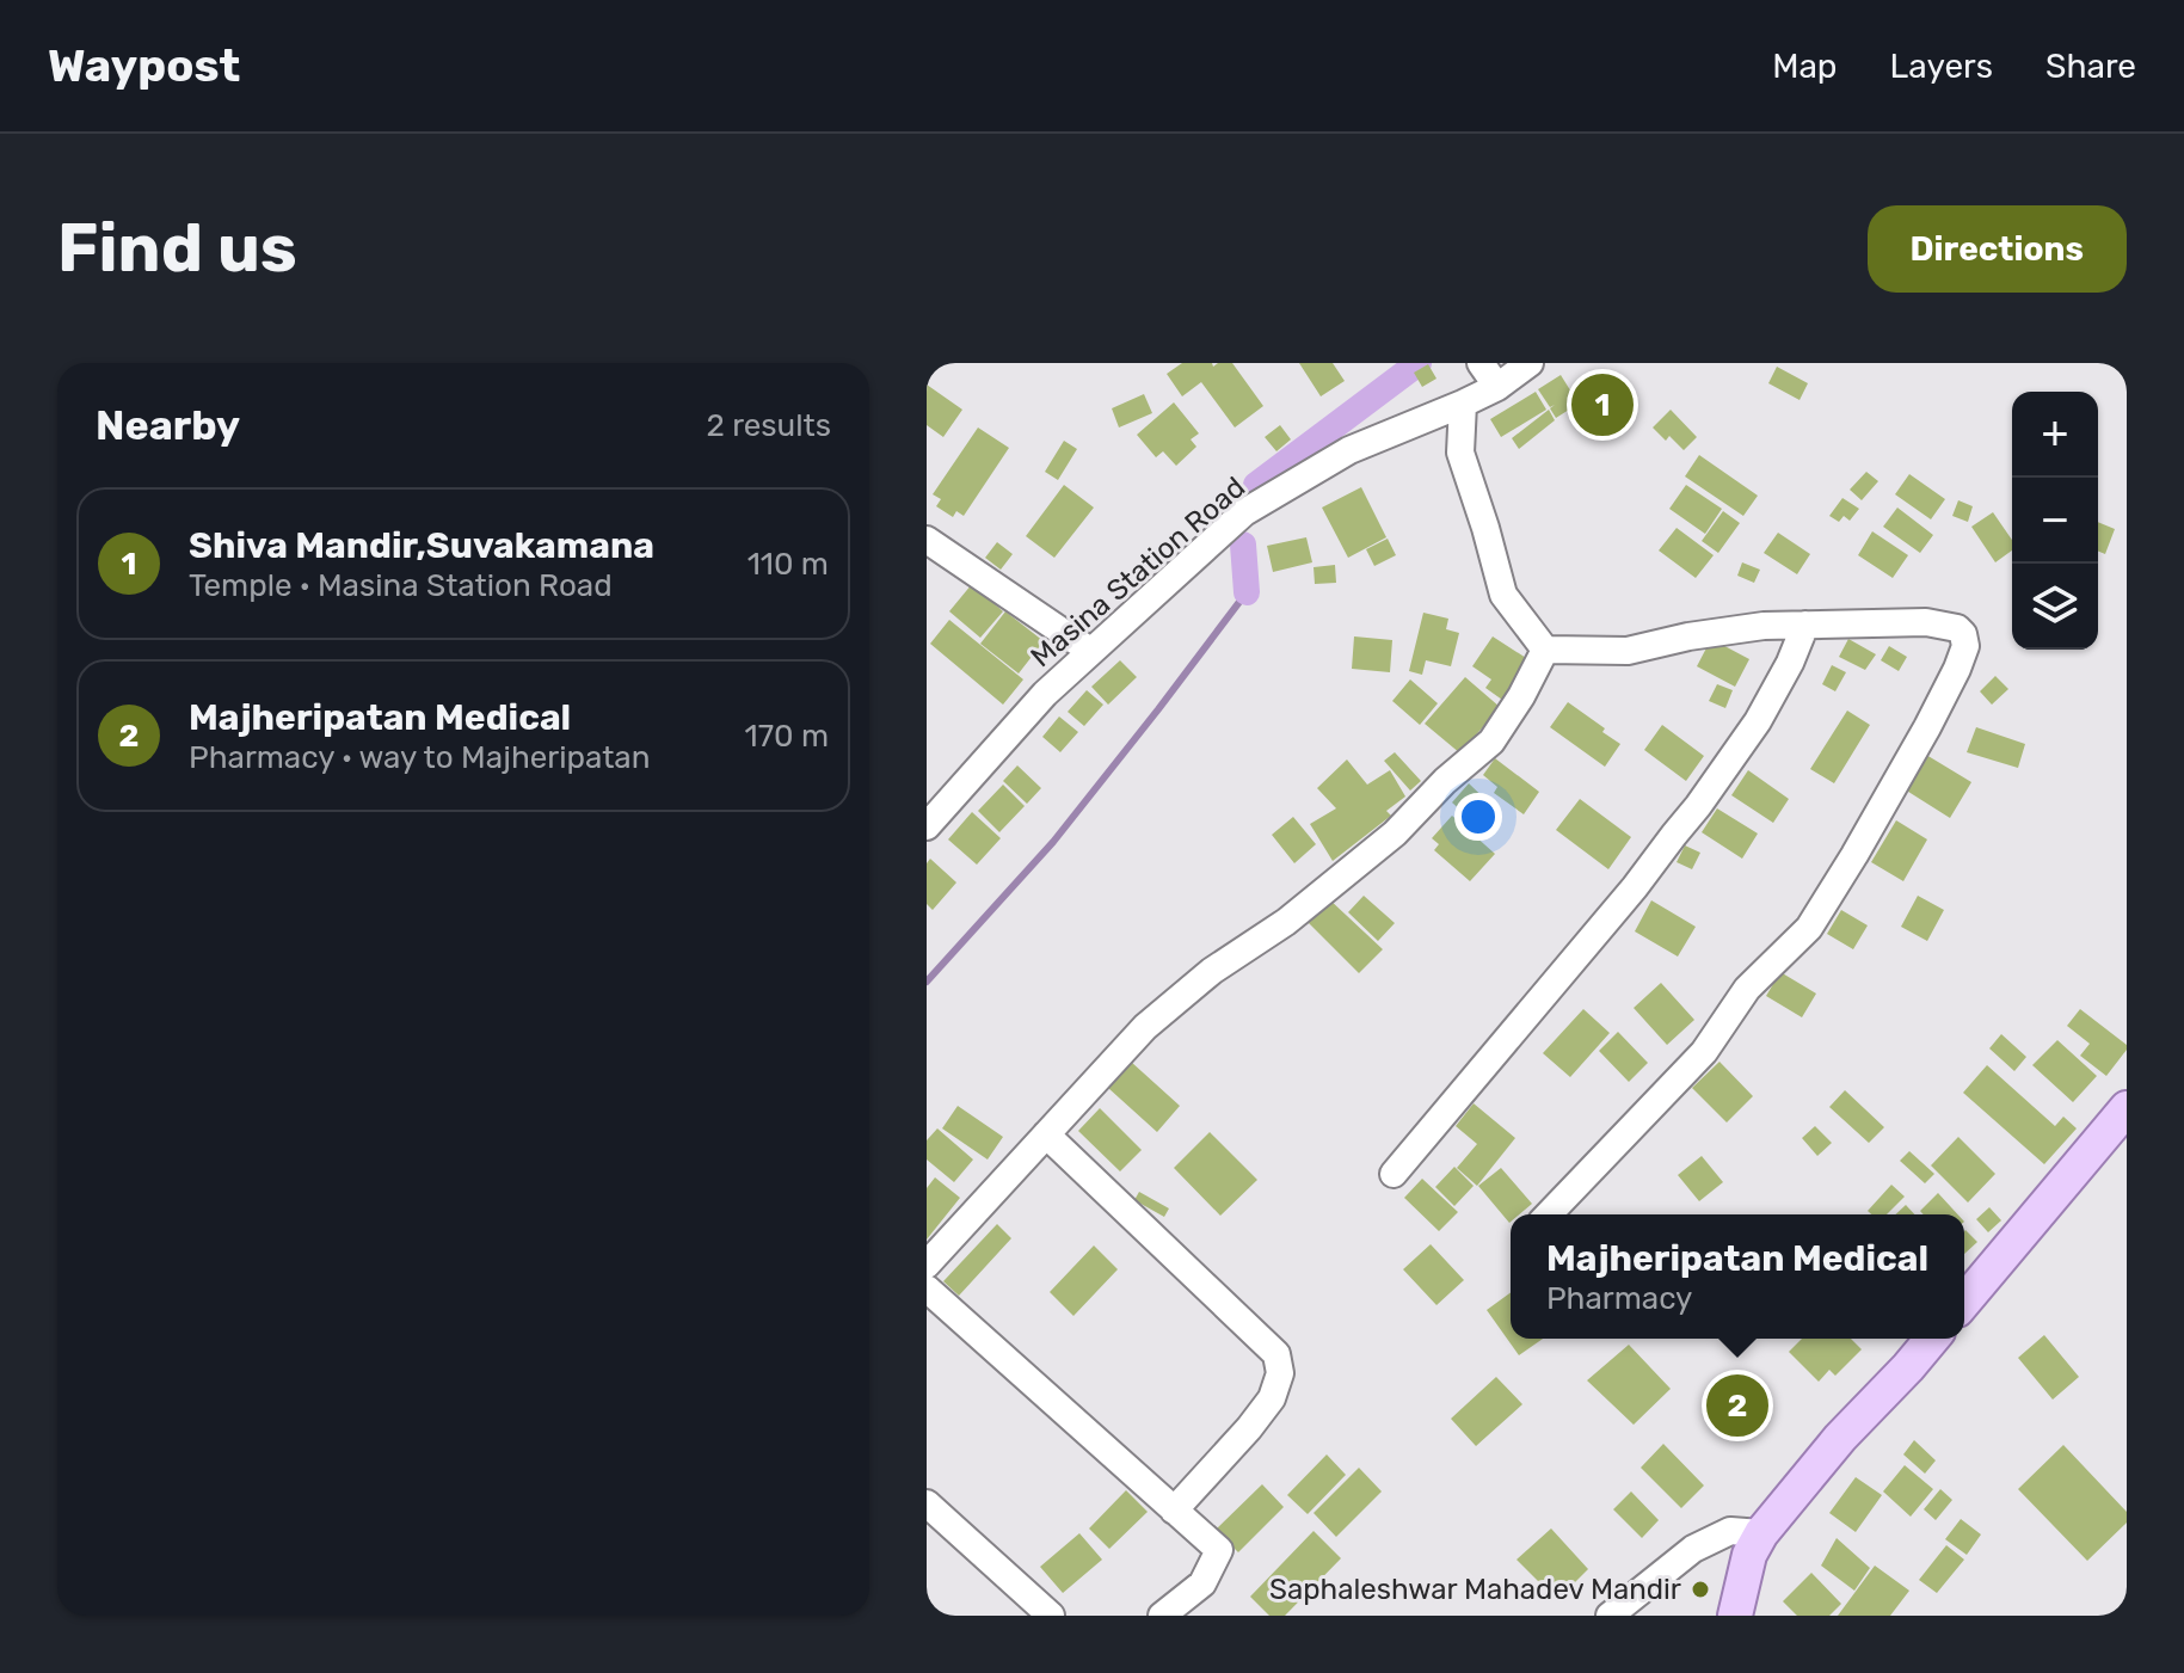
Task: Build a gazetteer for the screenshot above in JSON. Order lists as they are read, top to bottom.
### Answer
{
  "streets": {
    "street": ["Masina Station Road"]
  },
  "places": ["Saphaleshwar Mahadev Mandir"],
  "page": {
    "header": "Waypost",
    "nav": ["Map", "Layers", "Share"],
    "buttons": "Directions",
    "title": "Find us",
    "heading": ["Nearby", "2 results"],
    "pins": ["1", "2"],
    "map_buttons": ["+", "−"],
    "list": [
      {
        "mark": "1",
        "name": "Shiva Mandir,Suvakamana",
        "note": "Temple · Masina Station Road",
        "value": "110 m"
      },
      {
        "mark": "2",
        "name": "Majheripatan Medical",
        "note": "Pharmacy · way to Majheripatan",
        "value": "170 m"
      }
    ],
    "popup": ["Majheripatan Medical", "Pharmacy"]
  }
}
